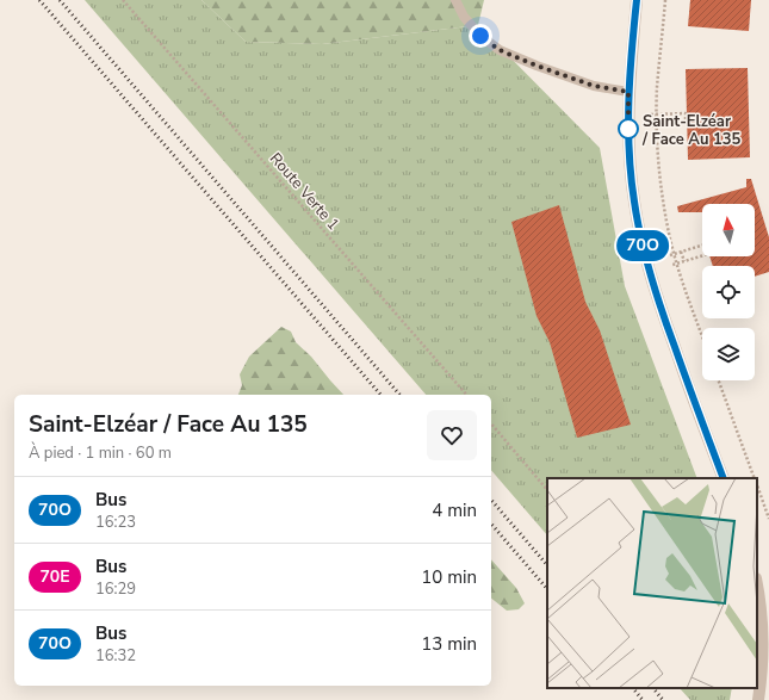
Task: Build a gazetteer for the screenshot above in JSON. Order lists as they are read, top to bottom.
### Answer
{
  "streets": {
    "path": ["Route Verte 1"]
  },
  "places": ["Saint-Elzéar / Face Au 135"],
  "lines": ["bus line 70O"],
  "north": "top",
  "page": {
    "on_map": "70O",
    "heading": ["Saint-Elzéar / Face Au 135", "À pied · 1 min · 60 m"],
    "list": [
      {
        "mark": "70O",
        "name": "Bus",
        "note": "16:23",
        "value": "4 min"
      },
      {
        "mark": "70E",
        "name": "Bus",
        "note": "16:29",
        "value": "10 min"
      },
      {
        "mark": "70O",
        "name": "Bus",
        "note": "16:32",
        "value": "13 min"
      }
    ]
  }
}
